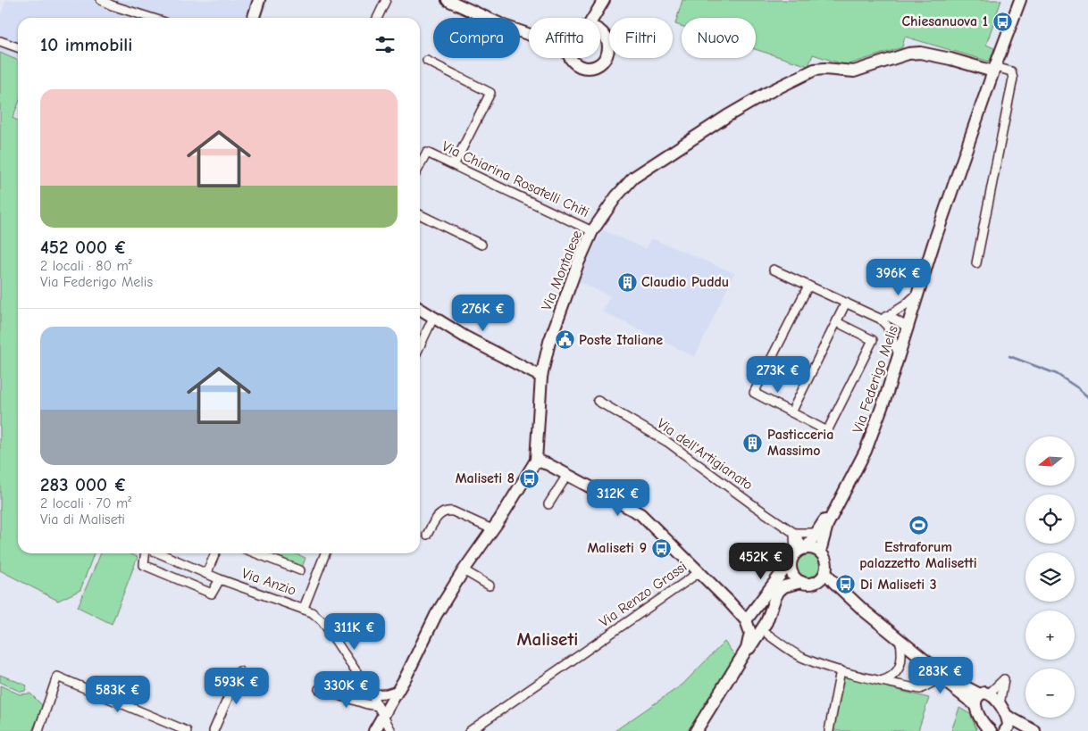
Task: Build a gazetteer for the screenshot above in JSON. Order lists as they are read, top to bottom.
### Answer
{
  "streets": {
    "street": [
      "Via Chiarina Rosatelli Chiti",
      "Via Montalese",
      "Via Federigo Melis",
      "Via dell'Artigianato",
      "Via Anzio",
      "Via Renzo Grassi"
    ]
  },
  "crossings": [
    ["Via Chiarina Rosatelli Chiti", "Via Montalese"],
    ["Via Montalese", "Via Federigo Melis"],
    ["Via Montalese", "Via Anzio"],
    ["Via Federigo Melis", "Via dell'Artigianato"]
  ],
  "districts": ["Maliseti"],
  "places": {
    "bus stop": [
      "Chiesanuova 1",
      "Maliseti 8",
      "Maliseti 9",
      "Di Maliseti 3"
    ],
    "building": ["Claudio Puddu", "Pasticceria Massimo"],
    "public building": ["Poste Italiane"],
    "sports": ["Estraforum palazzetto Malisetti"]
  },
  "north": "left",
  "page": {
    "chip": [
      "Compra",
      "Affitta",
      "Filtri",
      "Nuovo"
    ],
    "heading": "10 immobili",
    "list": [
      {
        "name": "452 000 €",
        "note": "2 locali · 80 m² · Via Federigo Melis"
      },
      {
        "name": "283 000 €",
        "note": "2 locali · 70 m² · Via di Maliseti"
      }
    ],
    "price": [
      "396K €",
      "276K €",
      "273K €",
      "312K €",
      "452K €",
      "311K €",
      "283K €",
      "593K €",
      "330K €",
      "583K €"
    ],
    "map_buttons": ["+", "−"]
  }
}
